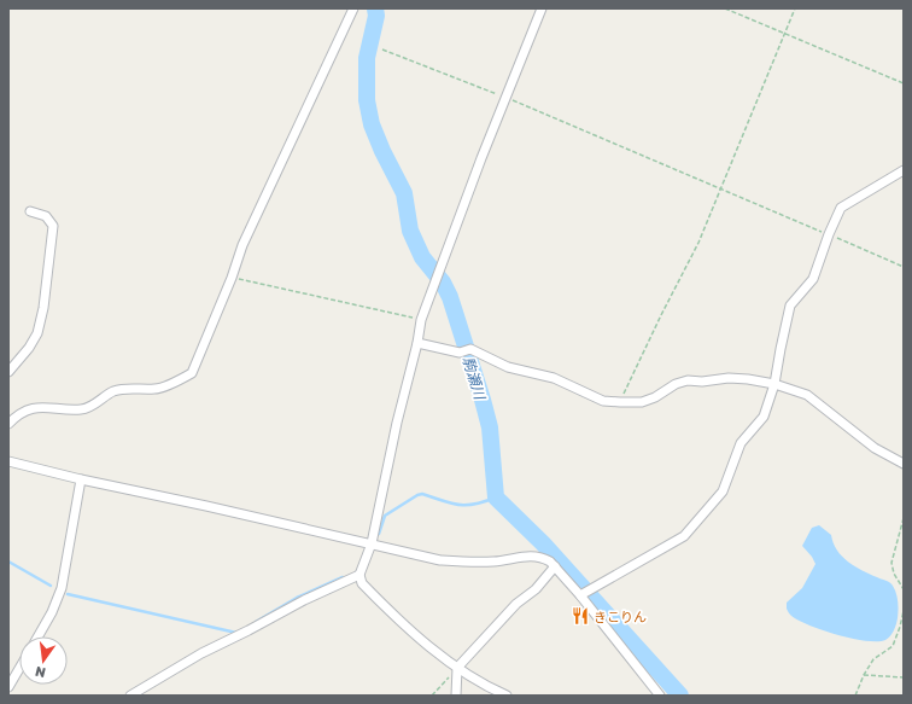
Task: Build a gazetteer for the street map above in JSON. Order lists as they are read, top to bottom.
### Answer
{
  "water": ["駒瀬川"],
  "places": {
    "restaurant": ["きこりん"]
  },
  "north": "bottom"
}
